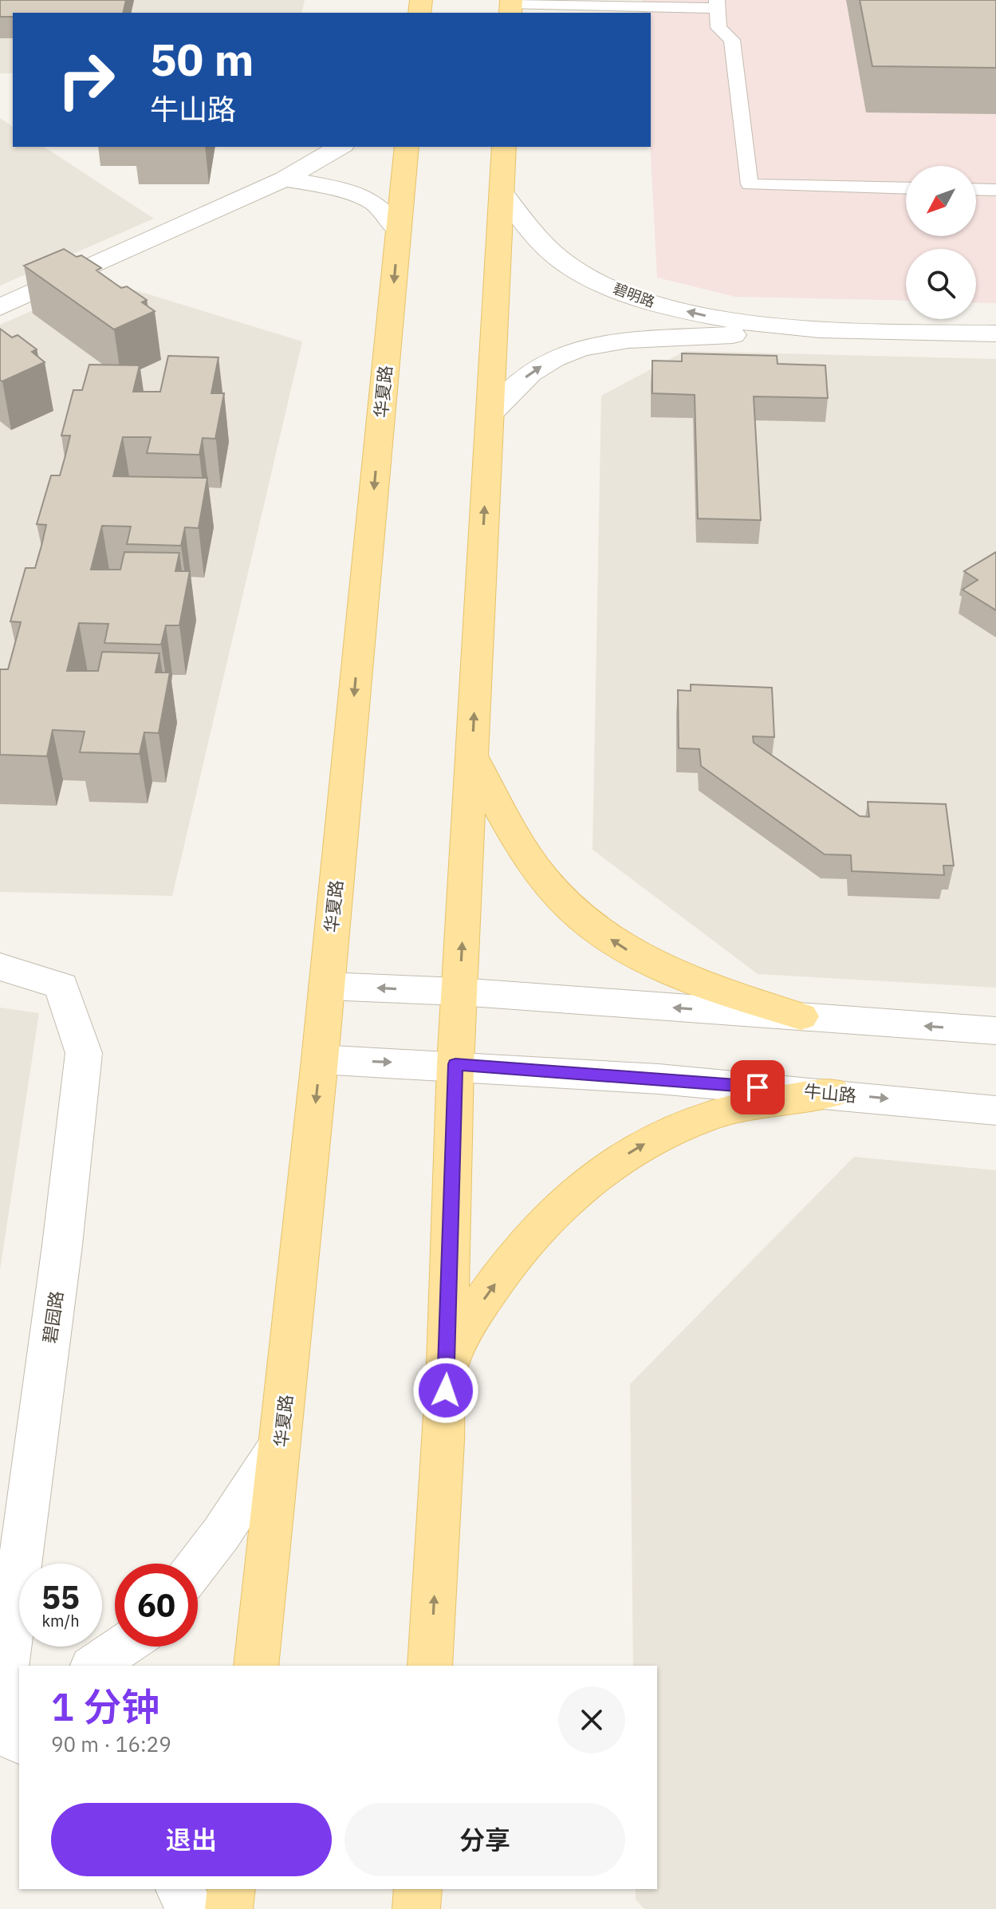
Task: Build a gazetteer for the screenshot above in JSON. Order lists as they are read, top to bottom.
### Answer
{
  "streets": {
    "main road": ["华夏路"],
    "street": ["碧明路", "牛山路", "碧园路"]
  },
  "crossings": [
    ["华夏路", "牛山路"]
  ],
  "north": "bottom left",
  "page": {
    "turn": ["50 m", "牛山路"],
    "speed": "55 km/h",
    "limit": "60",
    "heading": ["1 分钟", "90 m · 16:29"],
    "buttons": ["退出", "分享"]
  }
}
